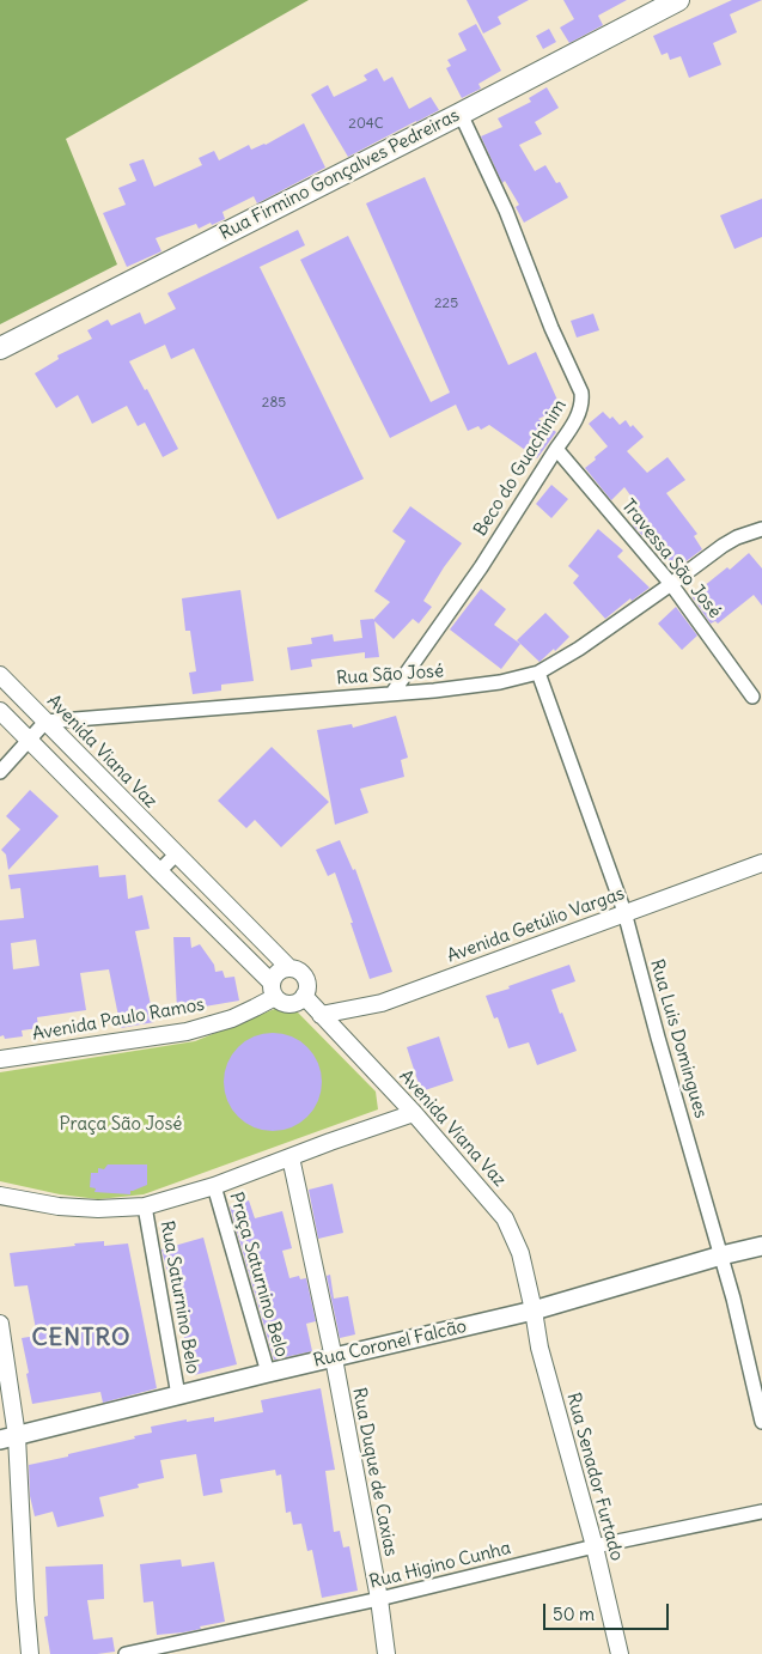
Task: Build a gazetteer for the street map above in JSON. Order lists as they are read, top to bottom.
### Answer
{
  "streets": {
    "main road": ["Rua Firmino Gonçalves Pedreiras", "Rua Coronel Falcão"],
    "street": [
      "Beco do Guachinim",
      "Travessa São José",
      "Rua São José",
      "Avenida Viana Vaz",
      "Avenida Getúlio Vargas",
      "Avenida Paulo Ramos",
      "Rua Luis Domingues",
      "Praça Saturnino Belo",
      "Rua Saturnino Belo",
      "Rua Duque de Caxias",
      "Rua Senador Furtado",
      "Rua Higino Cunha"
    ]
  },
  "crossings": [
    ["Rua Firmino Gonçalves Pedreiras", "Beco do Guachinim"],
    ["Beco do Guachinim", "Travessa São José"],
    ["Beco do Guachinim", "Rua São José"],
    ["Travessa São José", "Rua São José"],
    ["Rua São José", "Avenida Viana Vaz"],
    ["Rua São José", "Rua Luis Domingues"],
    ["Avenida Viana Vaz", "Avenida Getúlio Vargas"],
    ["Avenida Viana Vaz", "Avenida Paulo Ramos"],
    ["Avenida Viana Vaz", "Rua Coronel Falcão"],
    ["Avenida Viana Vaz", "Rua Senador Furtado"],
    ["Avenida Getúlio Vargas", "Rua Luis Domingues"],
    ["Rua Luis Domingues", "Rua Coronel Falcão"],
    ["Praça Saturnino Belo", "Rua Coronel Falcão"],
    ["Rua Saturnino Belo", "Rua Coronel Falcão"],
    ["Rua Coronel Falcão", "Rua Duque de Caxias"],
    ["Rua Coronel Falcão", "Rua Senador Furtado"],
    ["Rua Duque de Caxias", "Rua Higino Cunha"],
    ["Rua Senador Furtado", "Rua Higino Cunha"]
  ],
  "districts": ["CENTRO"],
  "parks": ["Praça São José"],
  "house_numbers": ["204C", "225", "285"],
  "scale_bar": "50 m"
}
